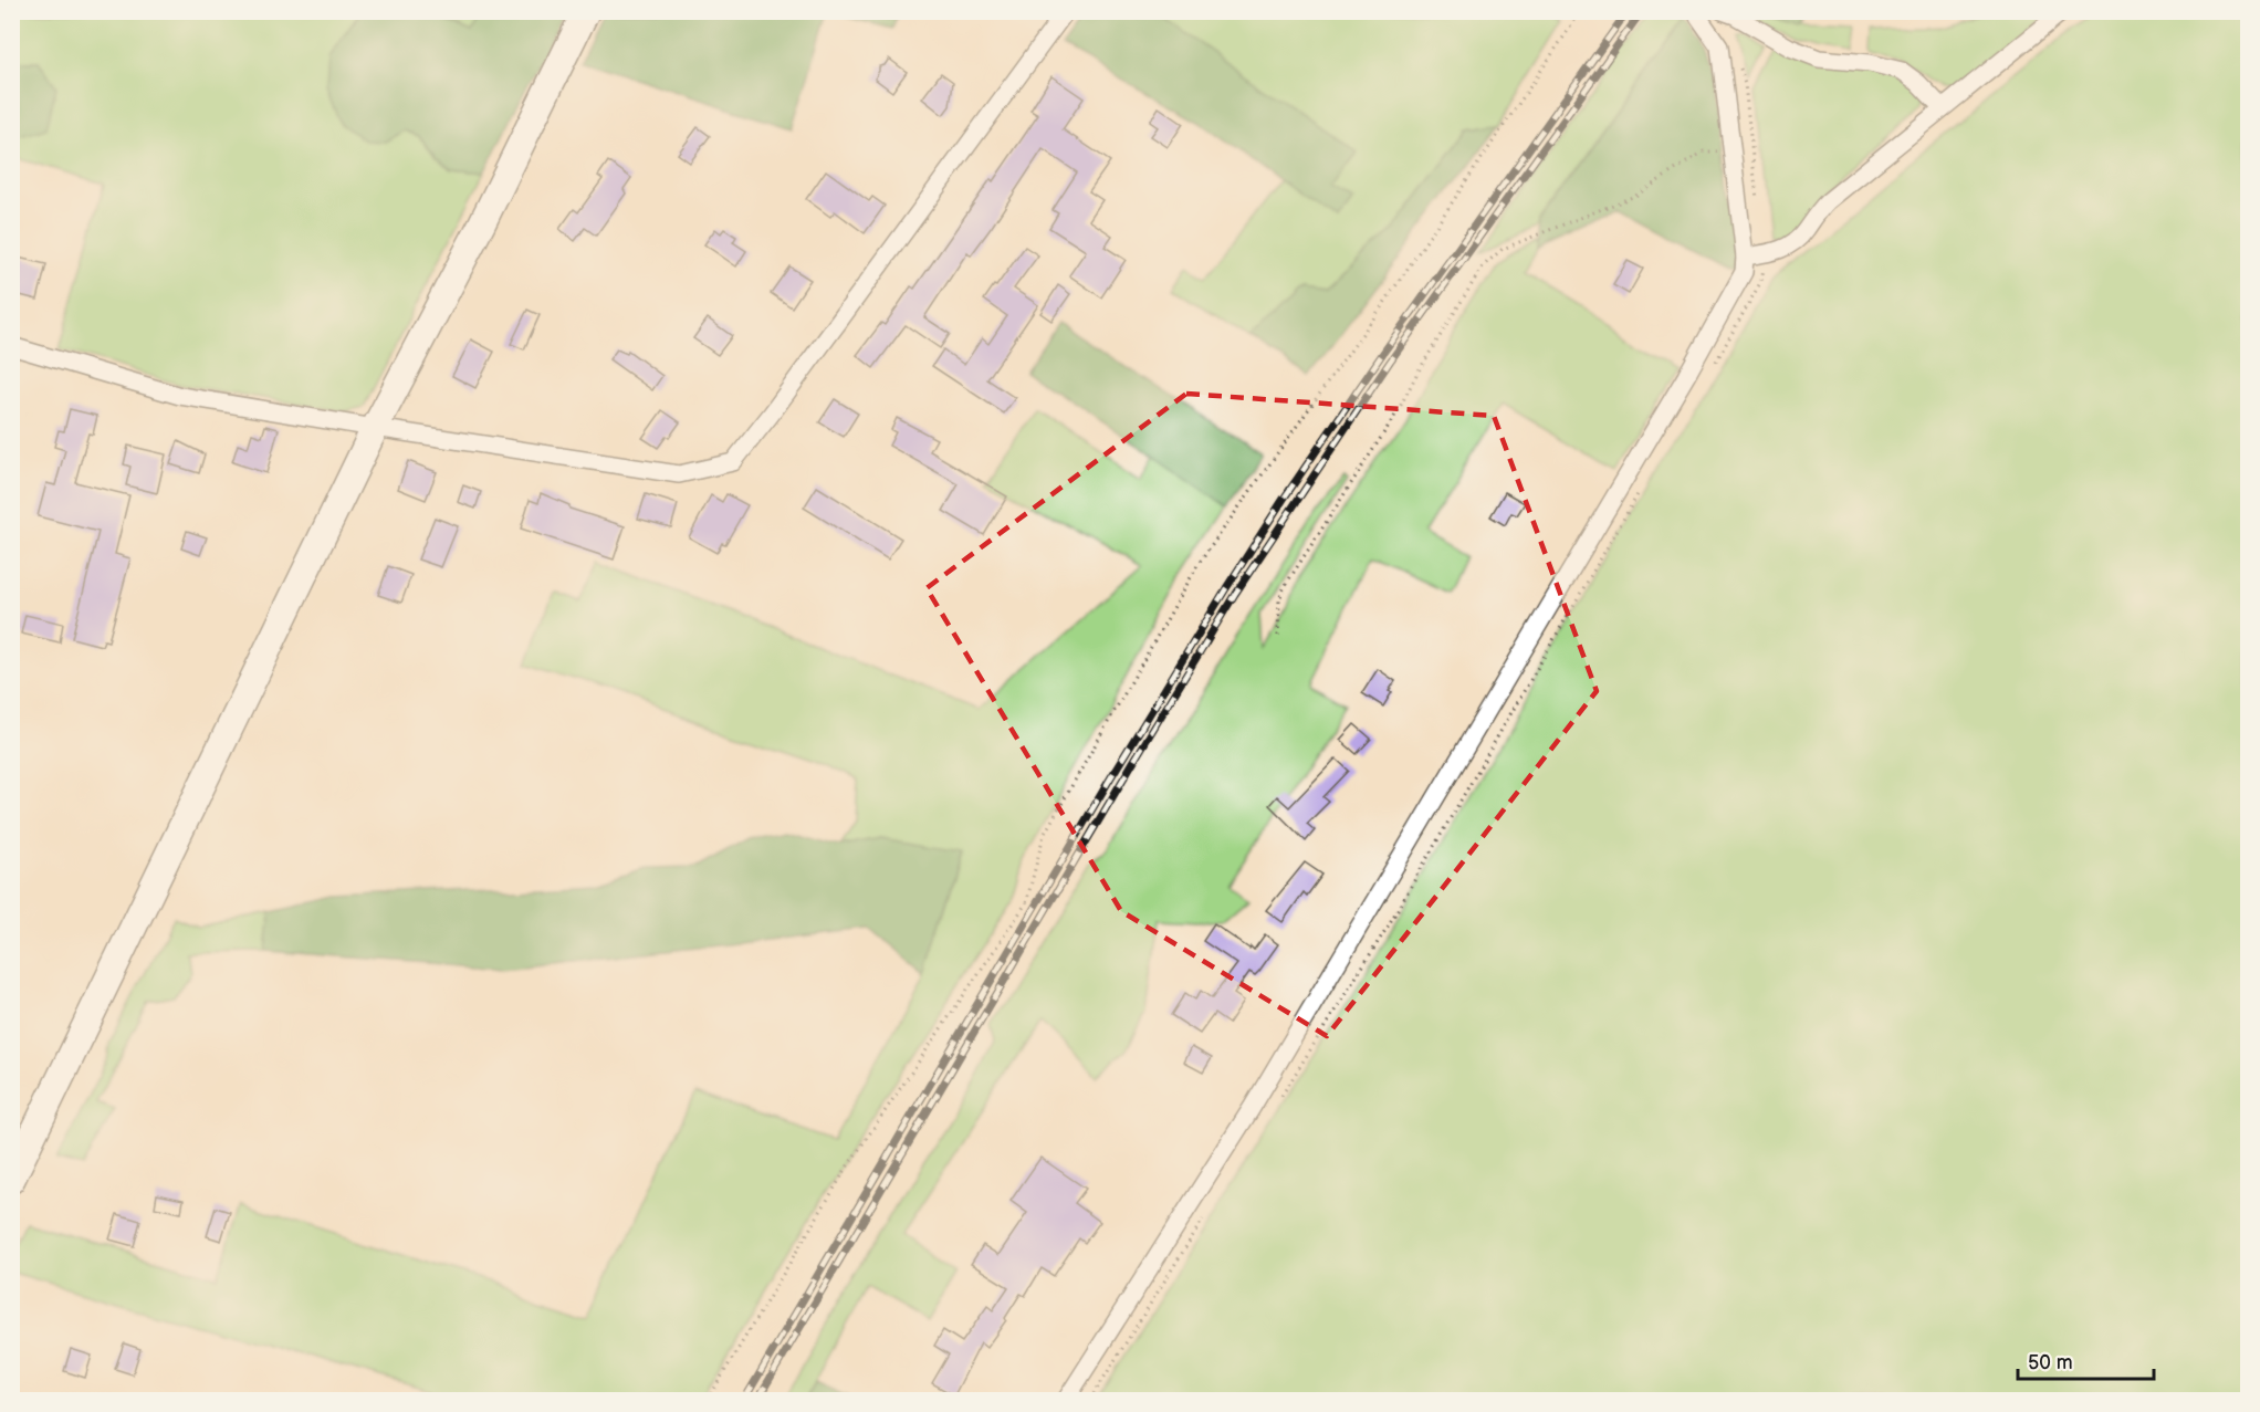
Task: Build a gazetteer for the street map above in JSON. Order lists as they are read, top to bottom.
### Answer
{
  "scale_bar": "50 m"
}
